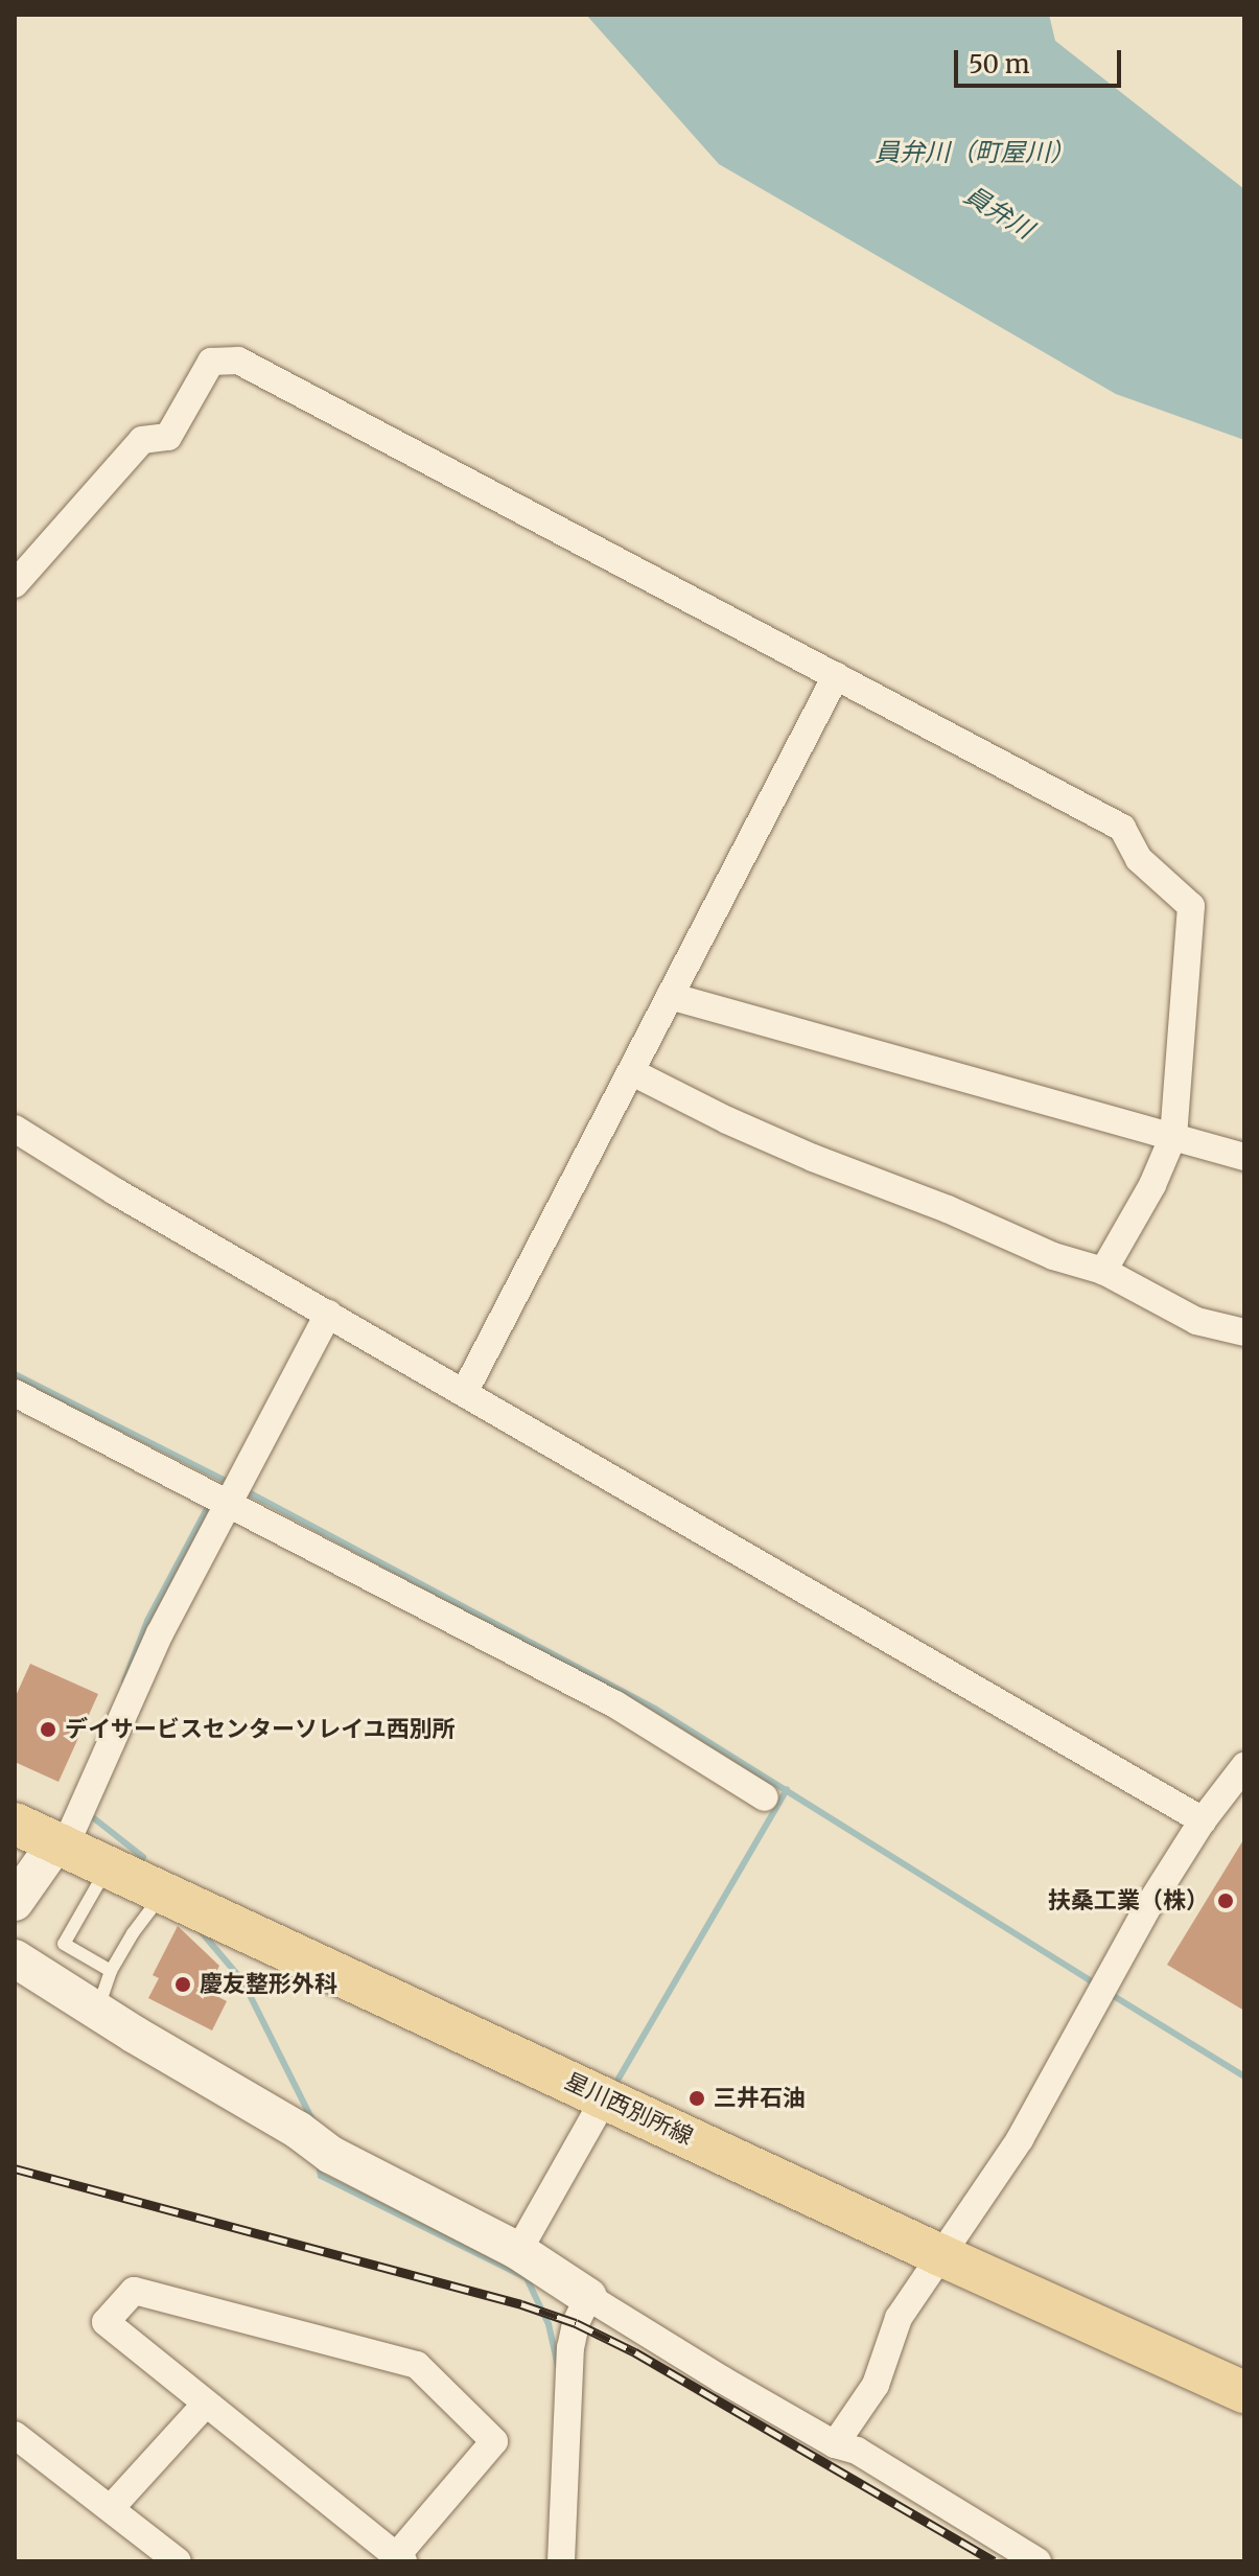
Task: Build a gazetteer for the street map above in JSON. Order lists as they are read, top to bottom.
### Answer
{
  "streets": {
    "main road": ["星川西別所線"]
  },
  "water": ["員弁川（町屋川）", "員弁川"],
  "places": [
    "デイサービスセンターソレイユ西別所",
    "扶桑工業（株）",
    "慶友整形外科",
    "三井石油"
  ],
  "scale_bar": "50 m"
}
